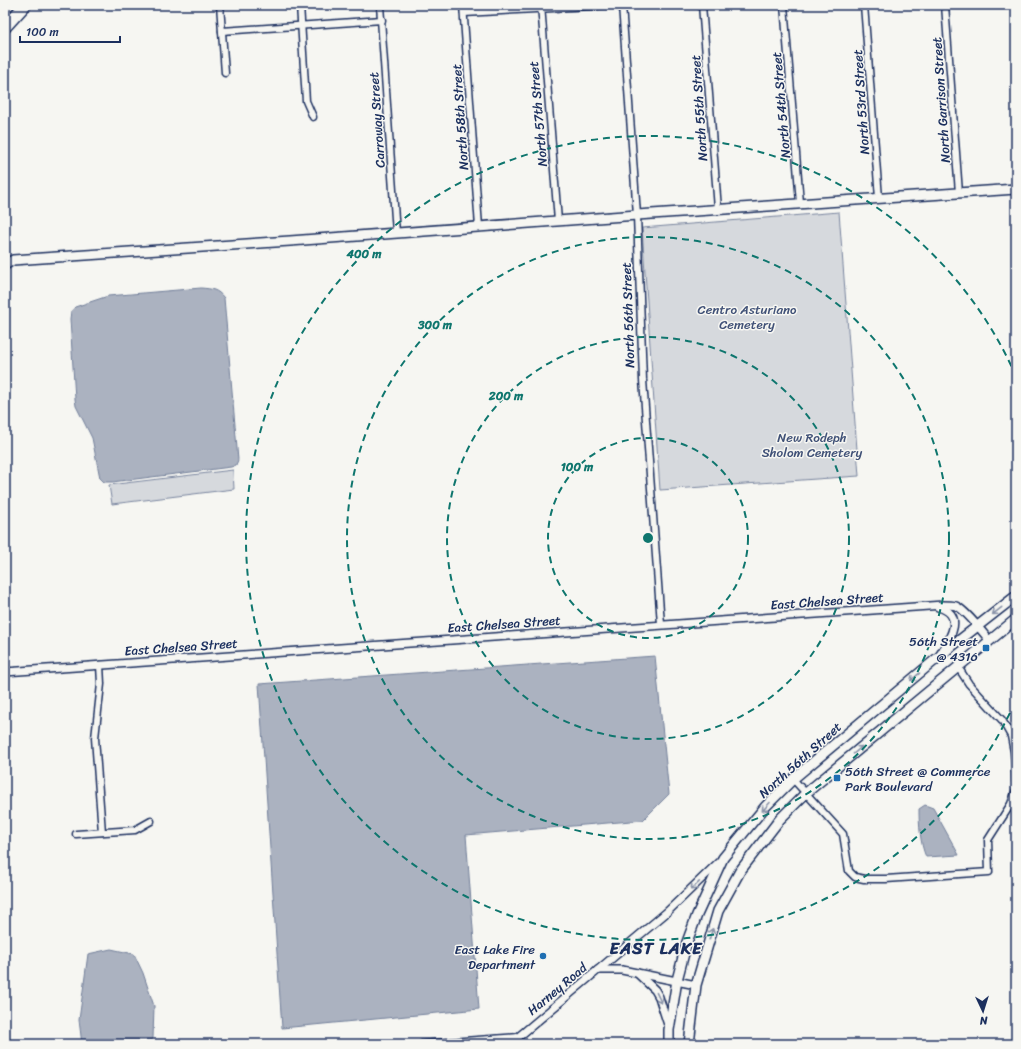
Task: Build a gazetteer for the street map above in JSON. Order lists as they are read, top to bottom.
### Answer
{
  "streets": {
    "main road": ["North 56th Street"],
    "street": [
      "North Garrison Street",
      "North 53rd Street",
      "North 54th Street",
      "North 55th Street",
      "North 57th Street",
      "North 58th Street",
      "Carroway Street",
      "East Chelsea Street",
      "Harney Road"
    ]
  },
  "crossings": [
    ["North 56th Street", "East Chelsea Street"],
    ["North 56th Street", "Harney Road"]
  ],
  "districts": ["EAST LAKE"],
  "parks": ["Centro Asturiano Cemetery", "New Rodeph Sholom Cemetery"],
  "places": {
    "transit": ["56th Street @ 4316", "56th Street @ Commerce Park Boulevard"],
    "other": ["East Lake Fire Department"]
  },
  "scale_bar": "100 m",
  "north": "bottom",
  "rings": [
    "400 m",
    "300 m",
    "200 m",
    "100 m"
  ]
}
